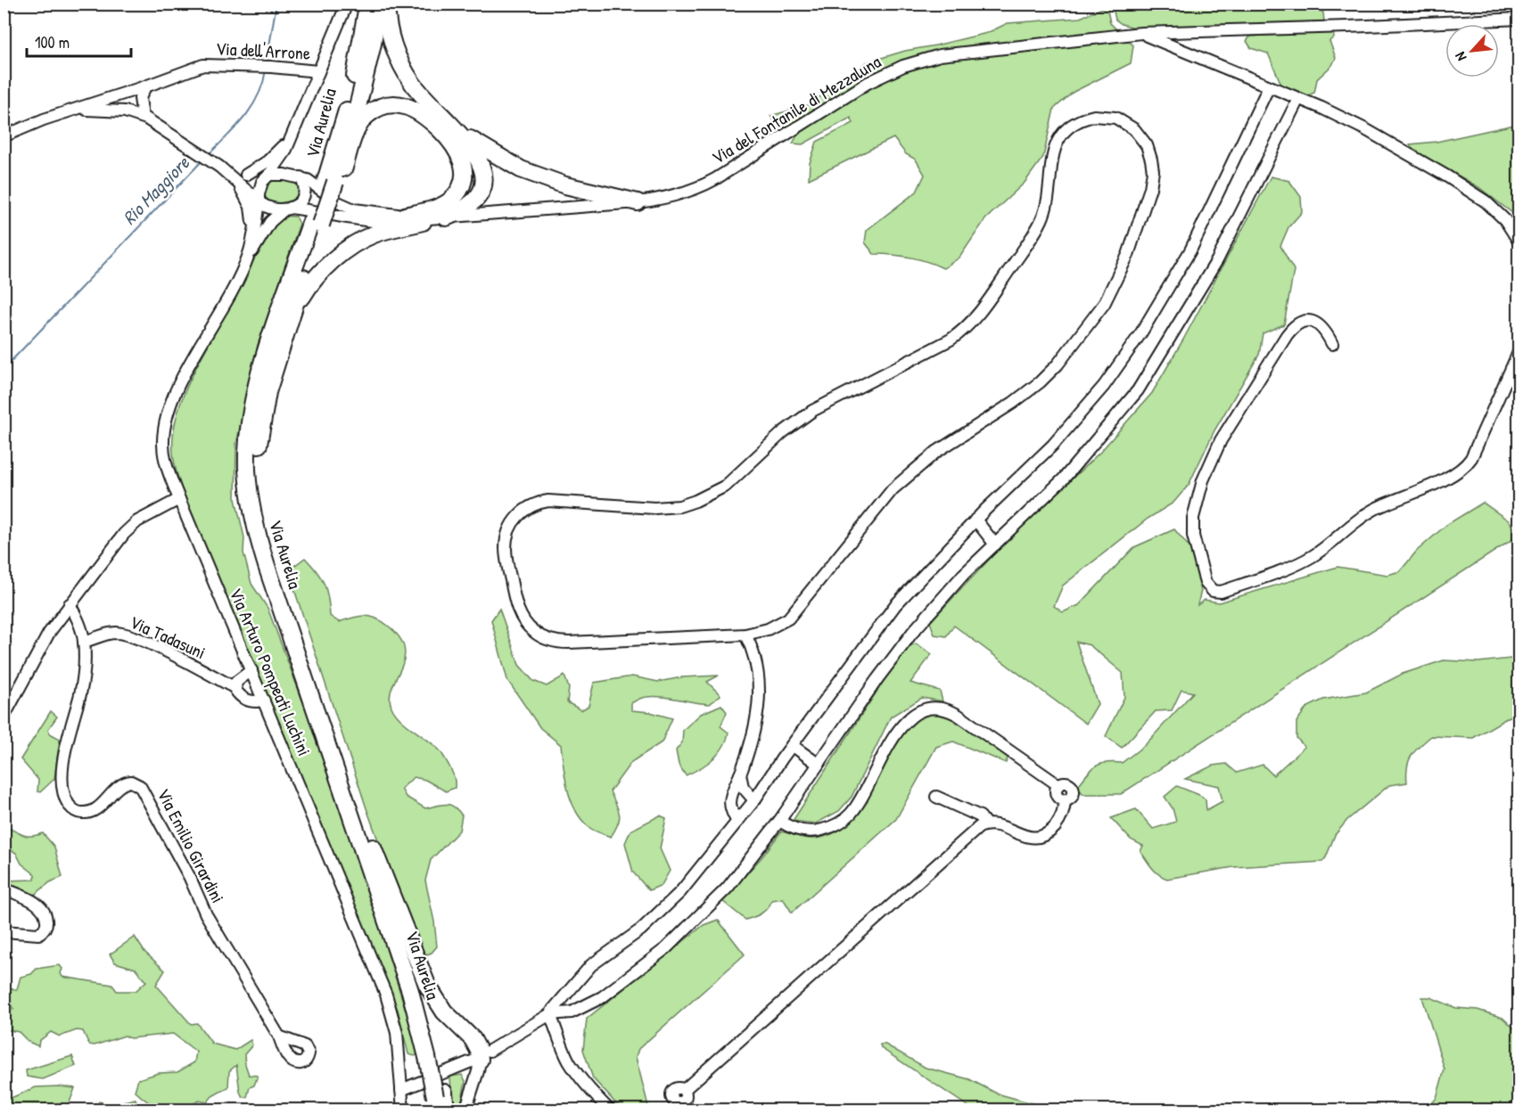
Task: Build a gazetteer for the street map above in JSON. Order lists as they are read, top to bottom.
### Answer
{
  "streets": {
    "highway": ["Via Aurelia"],
    "street": [
      "Via dell'Arrone",
      "Via del Fontanile di Mezzaluna",
      "Via Tadasuni",
      "Via Arturo Pompeati Luchini",
      "Via Emilio Girardini"
    ]
  },
  "crossings": [
    ["Via del Fontanile di Mezzaluna", "Via Arturo Pompeati Luchini"],
    ["Via Tadasuni", "Via Arturo Pompeati Luchini"],
    ["Via Tadasuni", "Via Emilio Girardini"]
  ],
  "water": ["Rio Maggiore"],
  "scale_bar": "100 m",
  "north": "bottom left"
}
